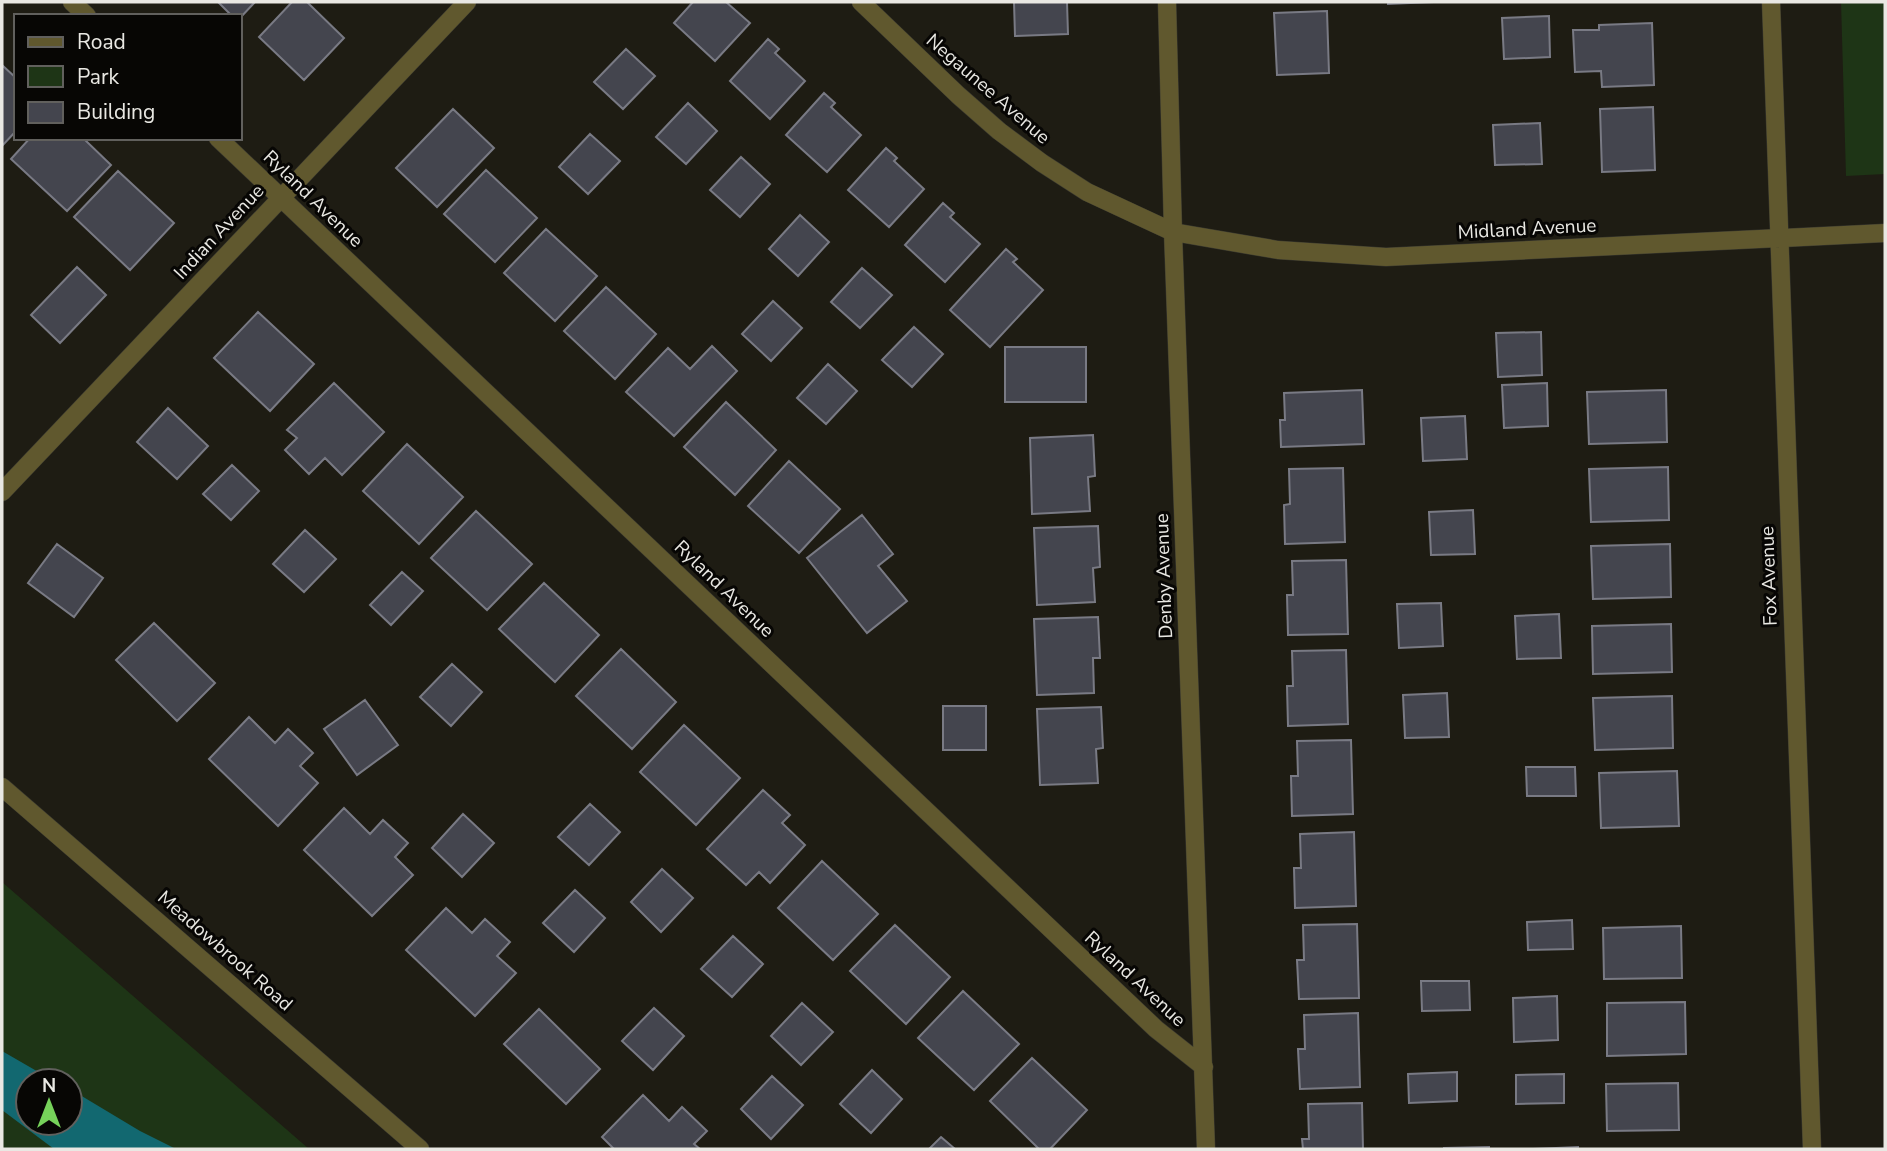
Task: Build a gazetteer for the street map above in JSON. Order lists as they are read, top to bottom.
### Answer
{
  "streets": {
    "street": [
      "Negaunee Avenue",
      "Ryland Avenue",
      "Midland Avenue",
      "Indian Avenue",
      "Denby Avenue",
      "Fox Avenue",
      "Meadowbrook Road"
    ]
  },
  "crossings": [
    ["Negaunee Avenue", "Midland Avenue"],
    ["Negaunee Avenue", "Denby Avenue"],
    ["Ryland Avenue", "Indian Avenue"],
    ["Ryland Avenue", "Denby Avenue"],
    ["Midland Avenue", "Denby Avenue"],
    ["Midland Avenue", "Fox Avenue"]
  ],
  "legend": ["Road", "Park", "Building"],
  "north": "top"
}
